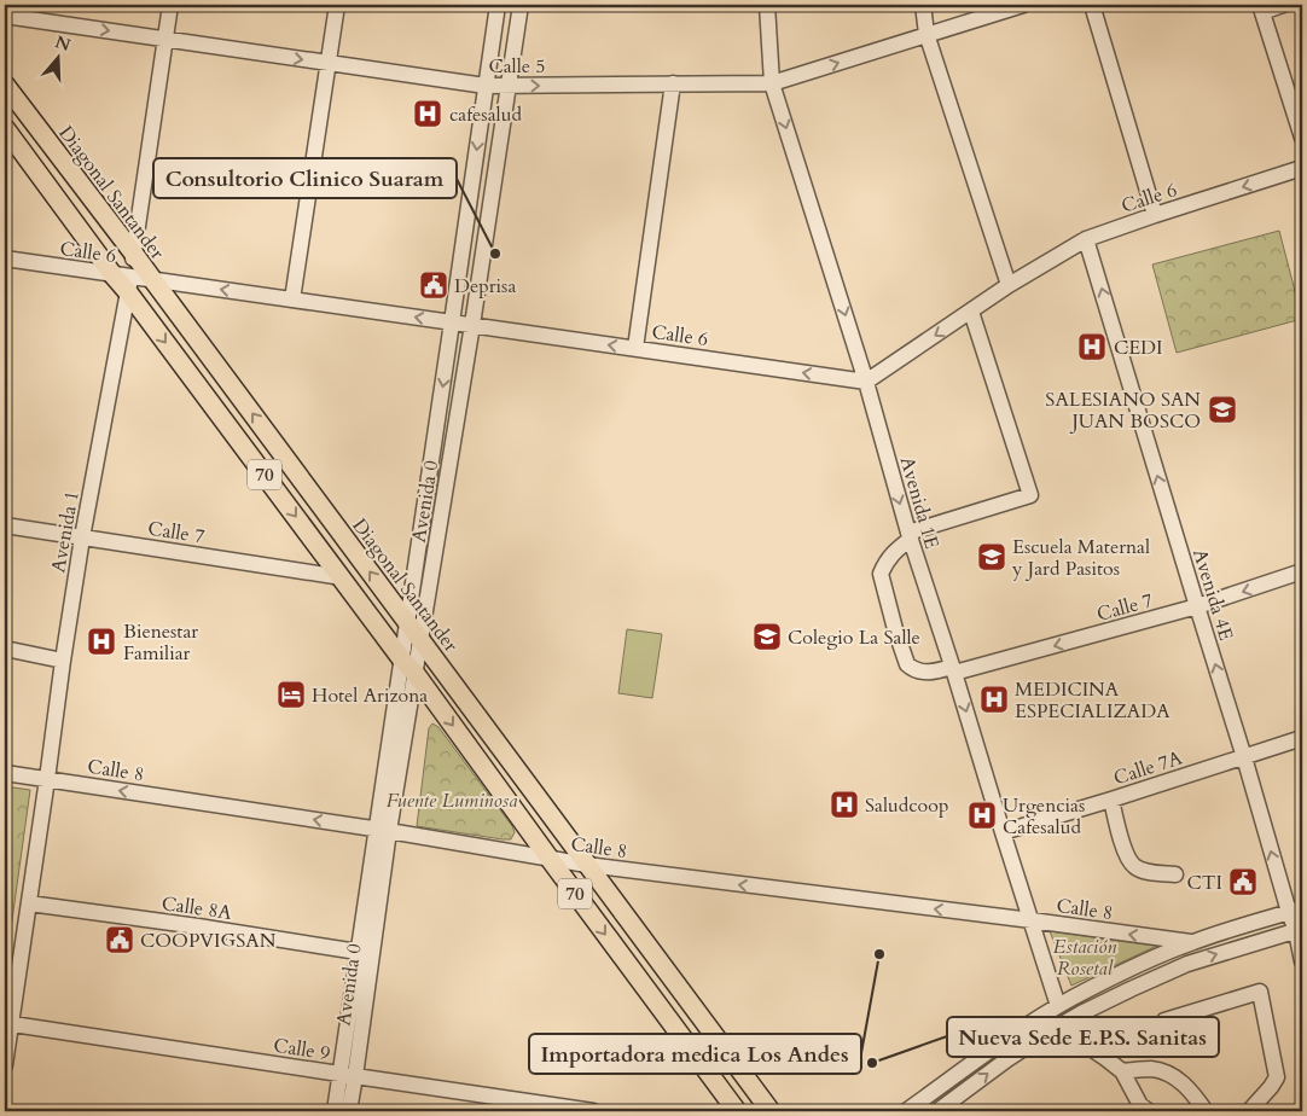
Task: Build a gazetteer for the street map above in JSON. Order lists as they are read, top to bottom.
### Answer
{
  "streets": {
    "main road": ["Diagonal Santander", "70"],
    "street": [
      "Calle 5",
      "Calle 6",
      "Avenida 0",
      "Avenida 1E",
      "Avenida 1",
      "Calle 7",
      "Avenida 4E",
      "Calle 7A",
      "Calle 8",
      "Calle 8A",
      "Calle 9"
    ]
  },
  "crossings": [
    ["Calle 5", "Avenida 0"],
    ["Calle 5", "Avenida 1E"],
    ["Calle 5", "Avenida 1"],
    ["Diagonal Santander", "Calle 6"],
    ["Diagonal Santander", "Avenida 0"],
    ["Diagonal Santander", "Avenida 1"],
    ["Diagonal Santander", "Calle 8"],
    ["Calle 6", "70"],
    ["Calle 6", "Avenida 0"],
    ["Calle 6", "Avenida 1E"],
    ["Calle 6", "Avenida 1"],
    ["Calle 6", "Avenida 4E"],
    ["70", "Avenida 0"],
    ["70", "Avenida 1"],
    ["70", "Calle 7"],
    ["70", "Calle 8"],
    ["Avenida 0", "Calle 8"],
    ["Avenida 0", "Calle 8A"],
    ["Avenida 0", "Calle 9"],
    ["Avenida 1E", "Calle 7"],
    ["Avenida 1E", "Calle 7A"],
    ["Avenida 1E", "Calle 8"],
    ["Avenida 1", "Calle 7"],
    ["Avenida 1", "Calle 8"],
    ["Avenida 1", "Calle 8A"],
    ["Avenida 1", "Calle 9"],
    ["Calle 7", "Avenida 4E"],
    ["Avenida 4E", "Calle 7A"]
  ],
  "one_way": [
    "Calle 5",
    "Calle 6",
    "Avenida 1E",
    "Calle 7",
    "Avenida 4E",
    "Calle 8"
  ],
  "parks": ["Fuente Luminosa", "Estación Rosetal"],
  "places": {
    "hospital": [
      "cafesalud",
      "CEDI",
      "Bienestar Familiar",
      "MEDICINA ESPECIALIZADA",
      "Saludcoop",
      "Urgencias Cafesalud"
    ],
    "other": ["Consultorio Clinico Suaram", "Importadora medica Los Andes", "Nueva Sede E.P.S. Sanitas"],
    "public building": ["Deprisa", "CTI", "COOPVIGSAN"],
    "school or university": ["SALESIANO SAN JUAN BOSCO", "Escuela Maternal y Jard Pasitos", "Colegio La Salle"],
    "hotel": ["Hotel Arizona"]
  },
  "north": "top"
}
